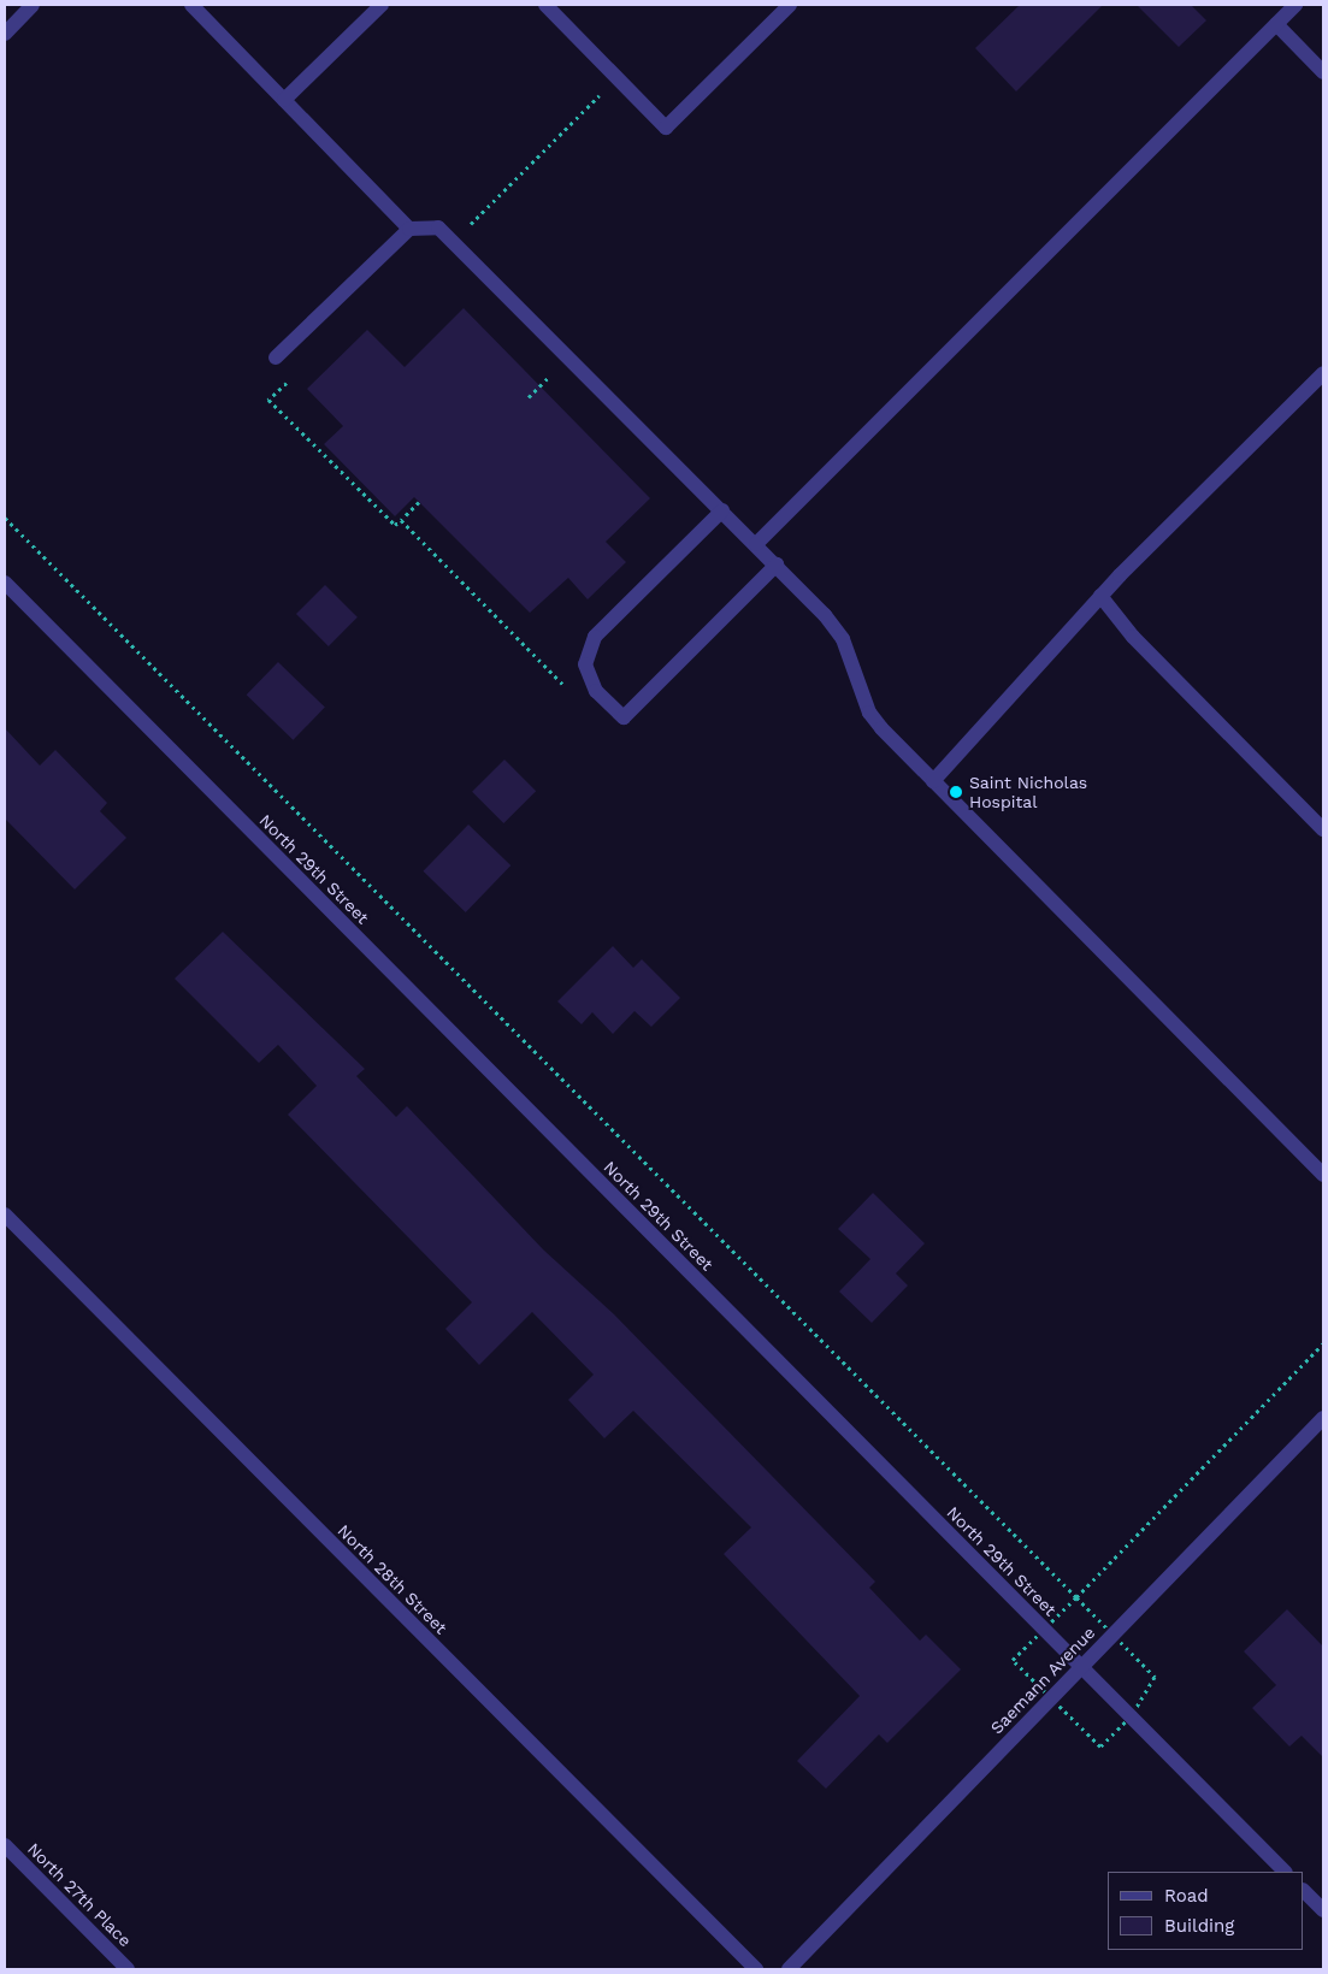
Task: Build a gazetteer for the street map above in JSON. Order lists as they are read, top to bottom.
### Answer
{
  "streets": {
    "street": [
      "North 29th Street",
      "North 28th Street",
      "Saemann Avenue",
      "North 27th Place"
    ]
  },
  "crossings": [
    ["North 29th Street", "Saemann Avenue"]
  ],
  "places": ["Saint Nicholas Hospital"],
  "legend": ["Road", "Building"]
}
